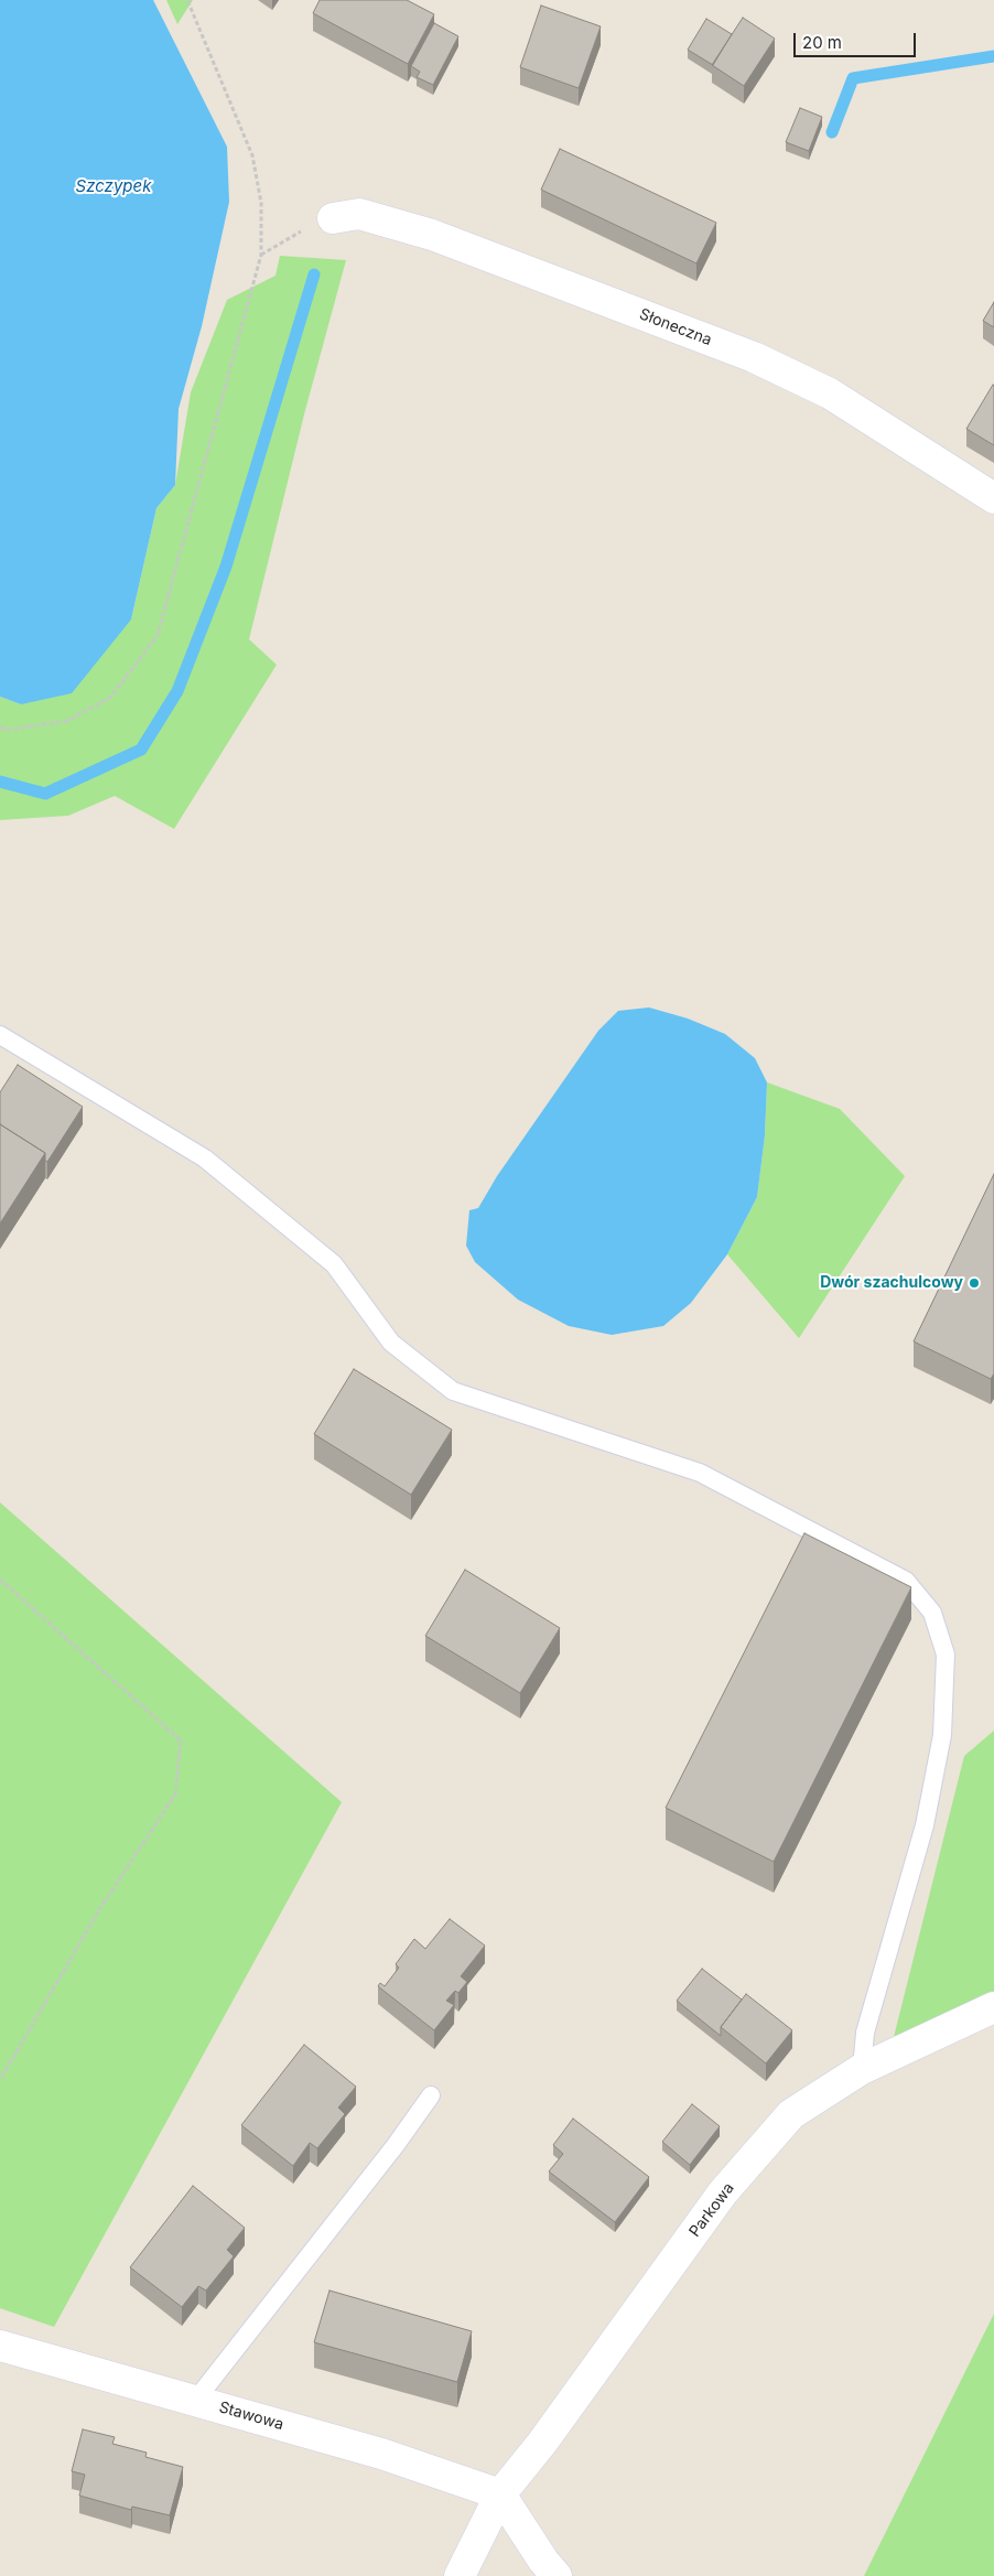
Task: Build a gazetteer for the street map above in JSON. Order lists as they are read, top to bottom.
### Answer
{
  "streets": {
    "street": ["Słoneczna", "Parkowa", "Stawowa"]
  },
  "crossings": [
    ["Parkowa", "Stawowa"]
  ],
  "water": ["Szczypek"],
  "places": ["Dwór szachulcowy"],
  "scale_bar": "20 m"
}
